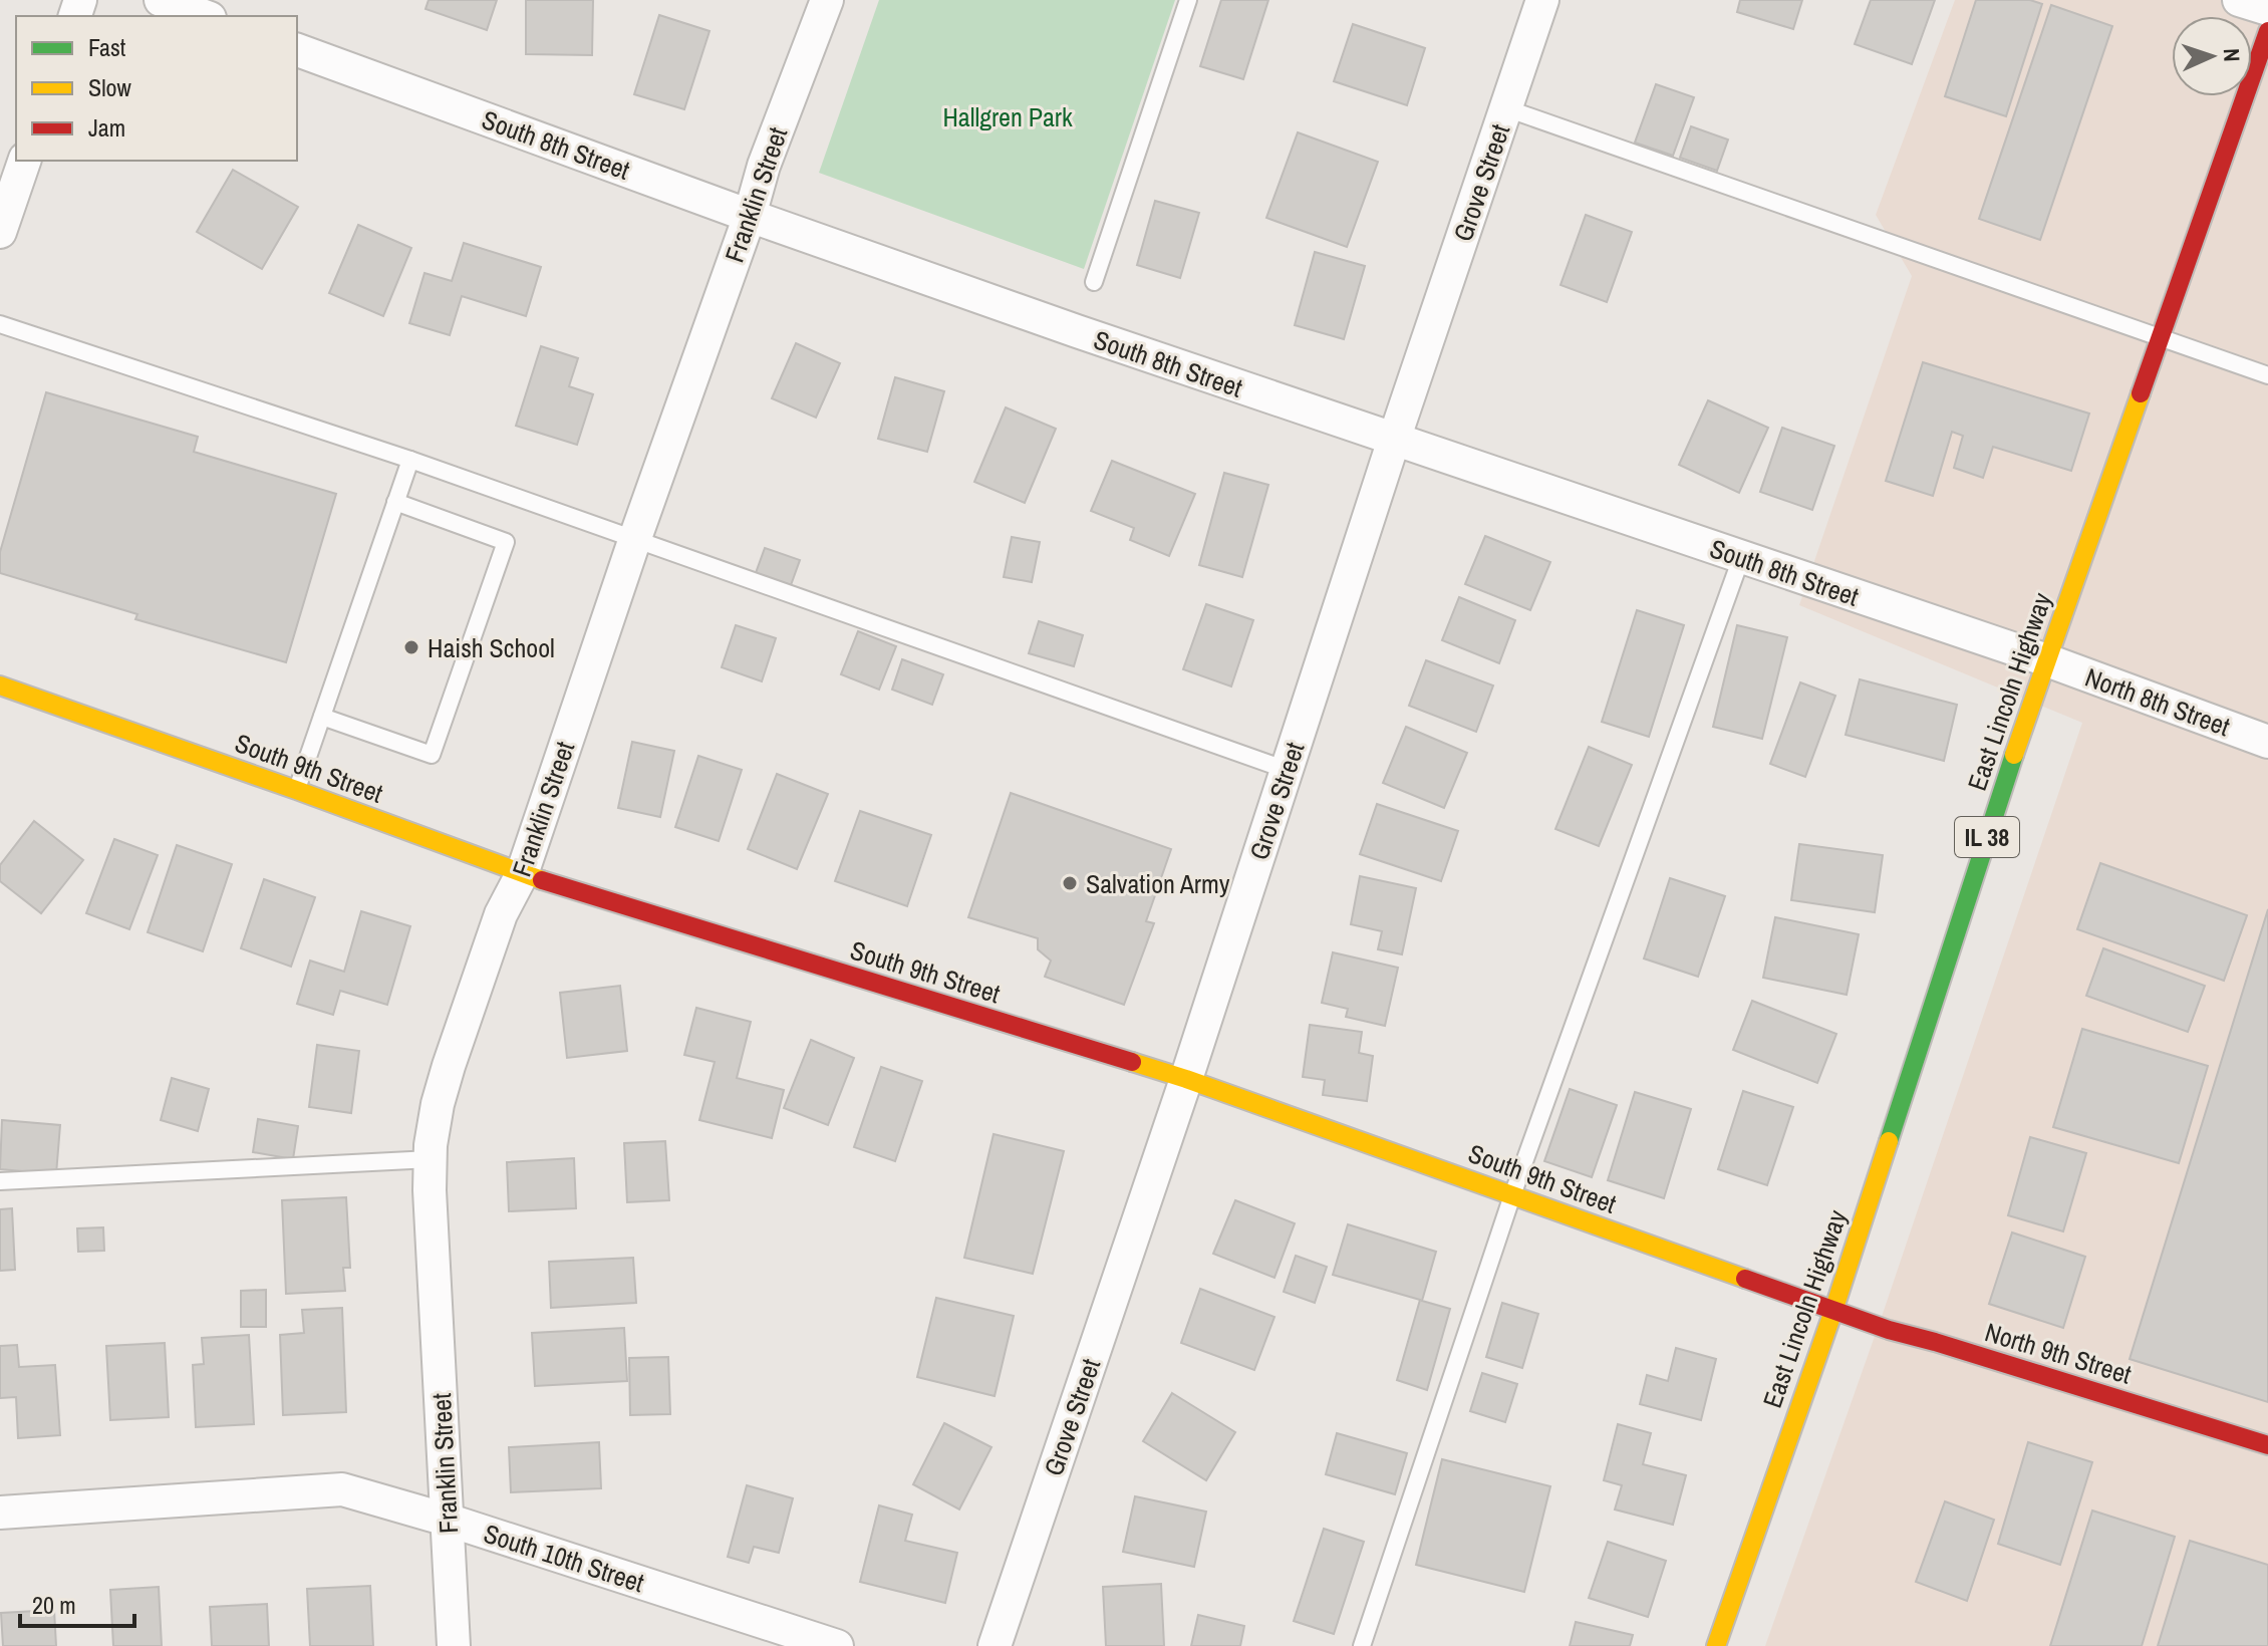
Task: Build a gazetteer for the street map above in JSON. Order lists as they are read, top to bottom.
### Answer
{
  "streets": {
    "street": [
      "South 8th Street",
      "Grove Street",
      "Franklin Street",
      "East Lincoln Highway",
      "North 8th Street",
      "South 9th Street",
      "IL 38",
      "North 9th Street",
      "South 10th Street"
    ]
  },
  "crossings": [
    ["South 8th Street", "Grove Street"],
    ["South 8th Street", "Franklin Street"],
    ["South 8th Street", "East Lincoln Highway"],
    ["South 8th Street", "North 8th Street"],
    ["Grove Street", "South 9th Street"],
    ["Franklin Street", "South 9th Street"],
    ["Franklin Street", "South 10th Street"],
    ["East Lincoln Highway", "North 8th Street"],
    ["East Lincoln Highway", "South 9th Street"],
    ["East Lincoln Highway", "North 9th Street"],
    ["South 9th Street", "North 9th Street"]
  ],
  "parks": ["Hallgren Park"],
  "places": ["Haish School", "Salvation Army"],
  "legend": ["Fast", "Slow", "Jam"],
  "scale_bar": "20 m",
  "north": "right"
}
